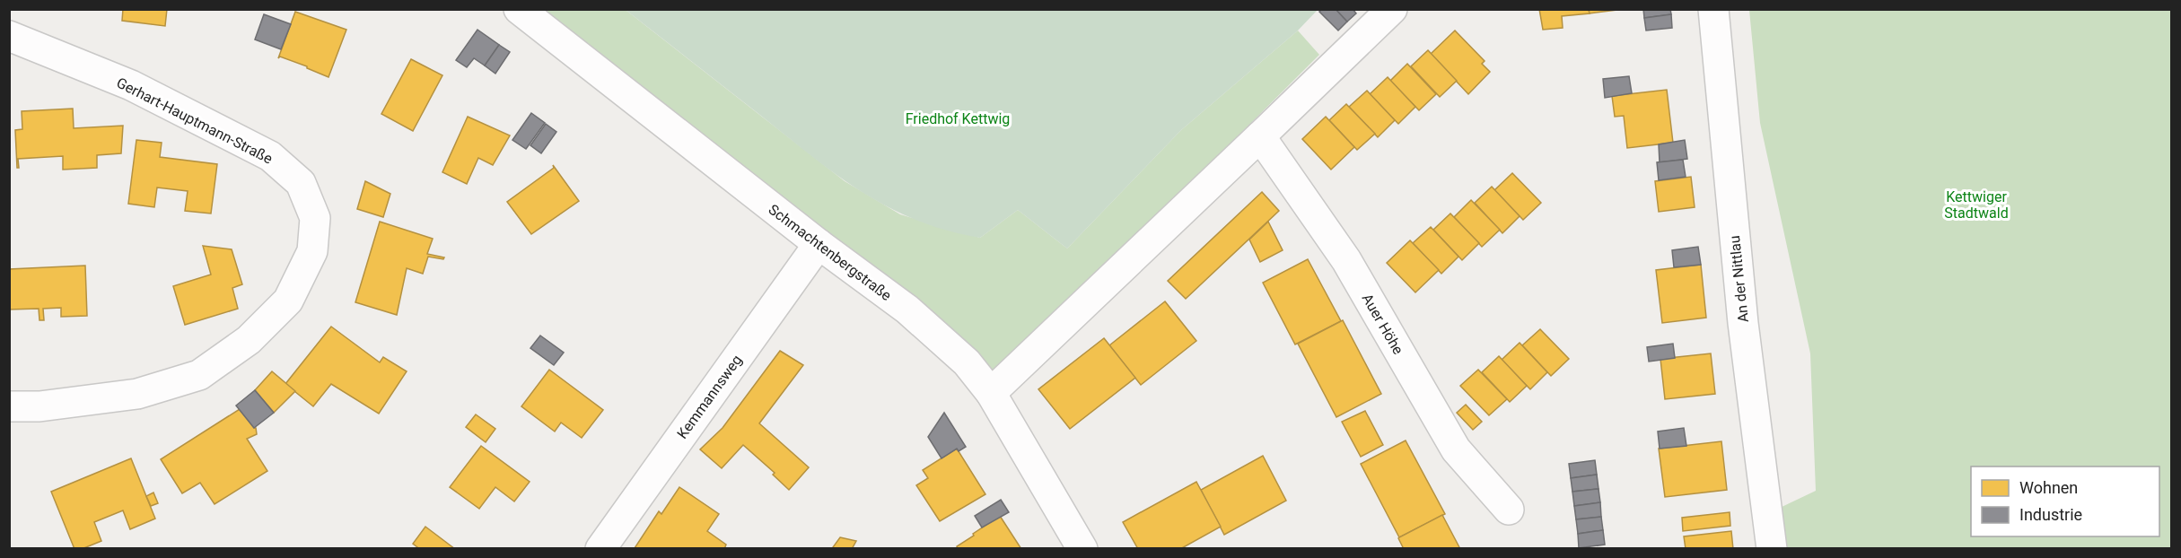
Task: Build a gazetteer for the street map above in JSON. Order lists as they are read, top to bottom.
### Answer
{
  "streets": {
    "street": [
      "Gerhart-Hauptmann-Straße",
      "Schmachtenbergstraße",
      "An der Nittlau",
      "Auer Höhe",
      "Kemmannsweg"
    ]
  },
  "crossings": [
    ["Schmachtenbergstraße", "Kemmannsweg"]
  ],
  "parks": ["Friedhof Kettwig", "Kettwiger Stadtwald"],
  "legend": ["Wohnen", "Industrie"]
}
